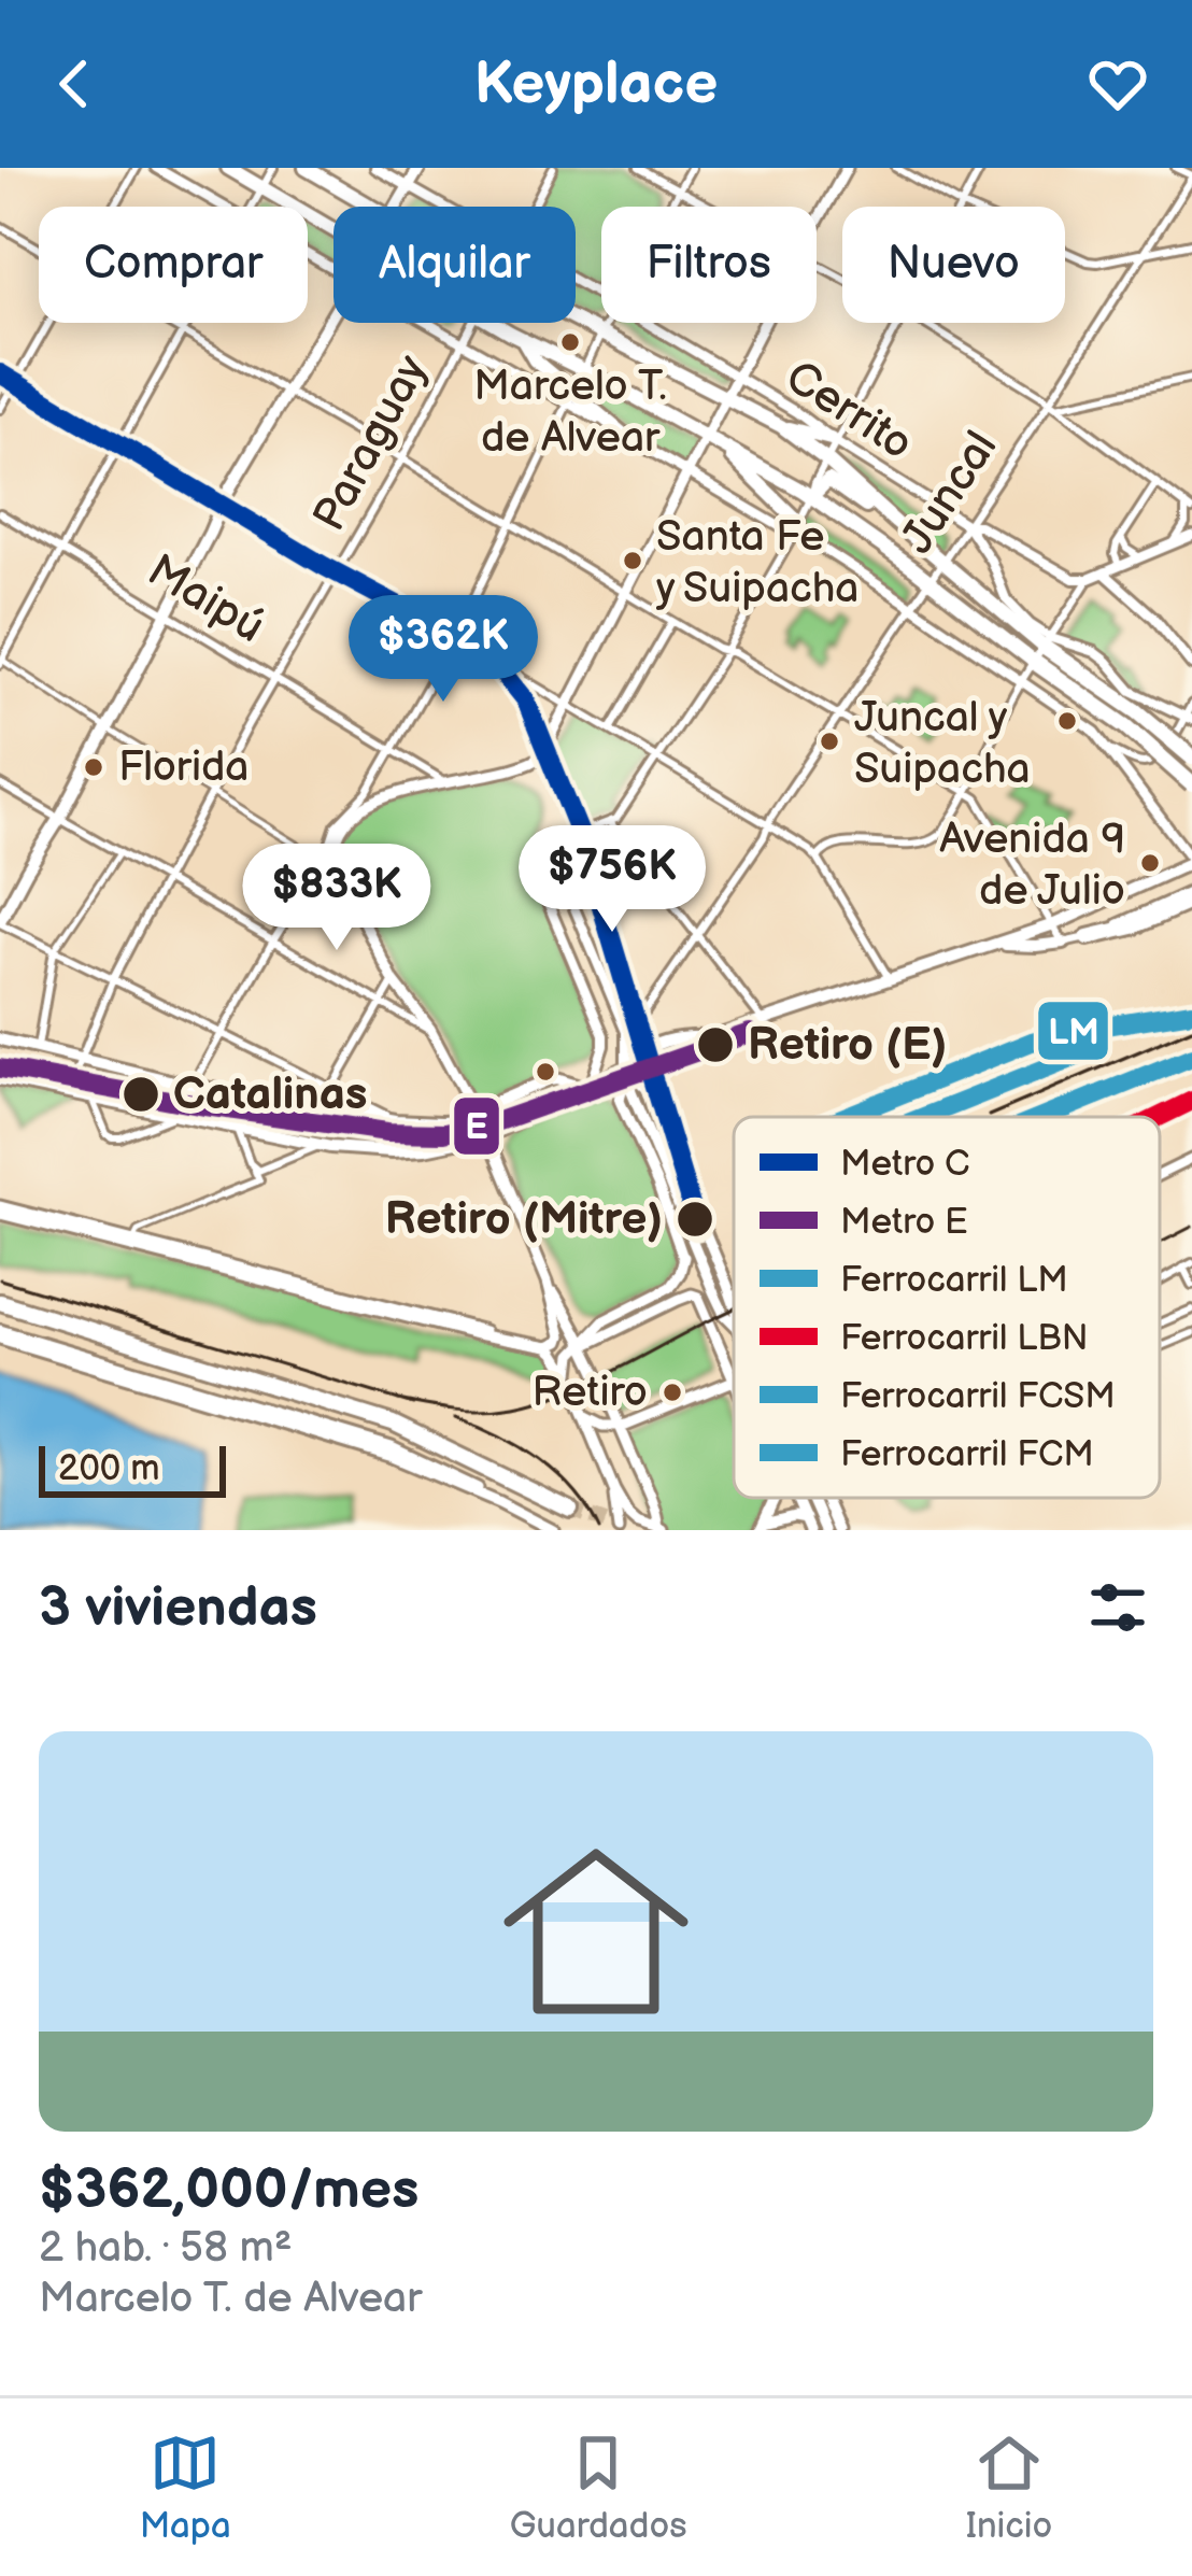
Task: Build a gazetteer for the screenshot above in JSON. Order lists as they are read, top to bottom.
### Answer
{
  "streets": {
    "street": [
      "Cerrito",
      "Paraguay",
      "Juncal",
      "Maipú"
    ]
  },
  "crossings": [
    ["Cerrito", "Juncal"],
    ["Paraguay", "Maipú"]
  ],
  "places": [
    "Marcelo T. de Alvear",
    "Santa Fe y Suipacha",
    "Juncal y Suipacha",
    "Florida",
    "Avenida 9 de Julio",
    "Retiro (E)",
    "Catalinas",
    "Retiro (Mitre)",
    "Retiro"
  ],
  "lines": [
    "metro line C",
    "rail line LM",
    "metro line E",
    "rail line LBN"
  ],
  "legend": [
    "Metro C",
    "Metro E",
    "Ferrocarril LM",
    "Ferrocarril LBN",
    "Ferrocarril FCSM",
    "Ferrocarril FCM"
  ],
  "scale_bar": "200 m",
  "page": {
    "header": "Keyplace",
    "chip": [
      "Comprar",
      "Alquilar",
      "Filtros",
      "Nuevo"
    ],
    "price": ["$362K", "$756K", "$833K"],
    "scale": "200 m",
    "heading": "3 viviendas",
    "list": [
      {
        "name": "$362,000/mes",
        "note": "2 hab. · 58 m² · Marcelo T. de Alvear"
      }
    ],
    "tabs": ["Mapa", "Guardados", "Inicio"]
  }
}
